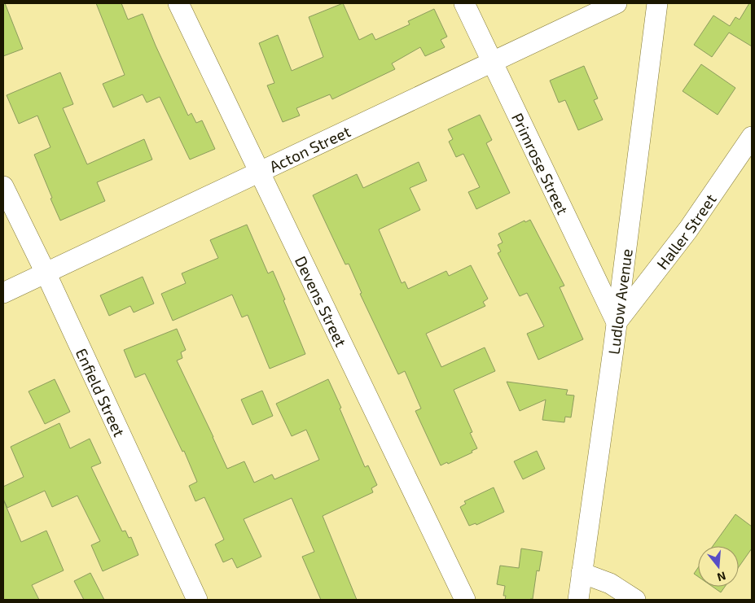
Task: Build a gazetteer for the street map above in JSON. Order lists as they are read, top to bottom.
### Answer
{
  "streets": {
    "street": [
      "Acton Street",
      "Primrose Street",
      "Haller Street",
      "Devens Street",
      "Ludlow Avenue",
      "Enfield Street"
    ]
  },
  "crossings": [
    ["Acton Street", "Primrose Street"],
    ["Acton Street", "Devens Street"],
    ["Acton Street", "Enfield Street"],
    ["Primrose Street", "Haller Street"],
    ["Primrose Street", "Ludlow Avenue"],
    ["Haller Street", "Ludlow Avenue"]
  ],
  "north": "bottom"
}
